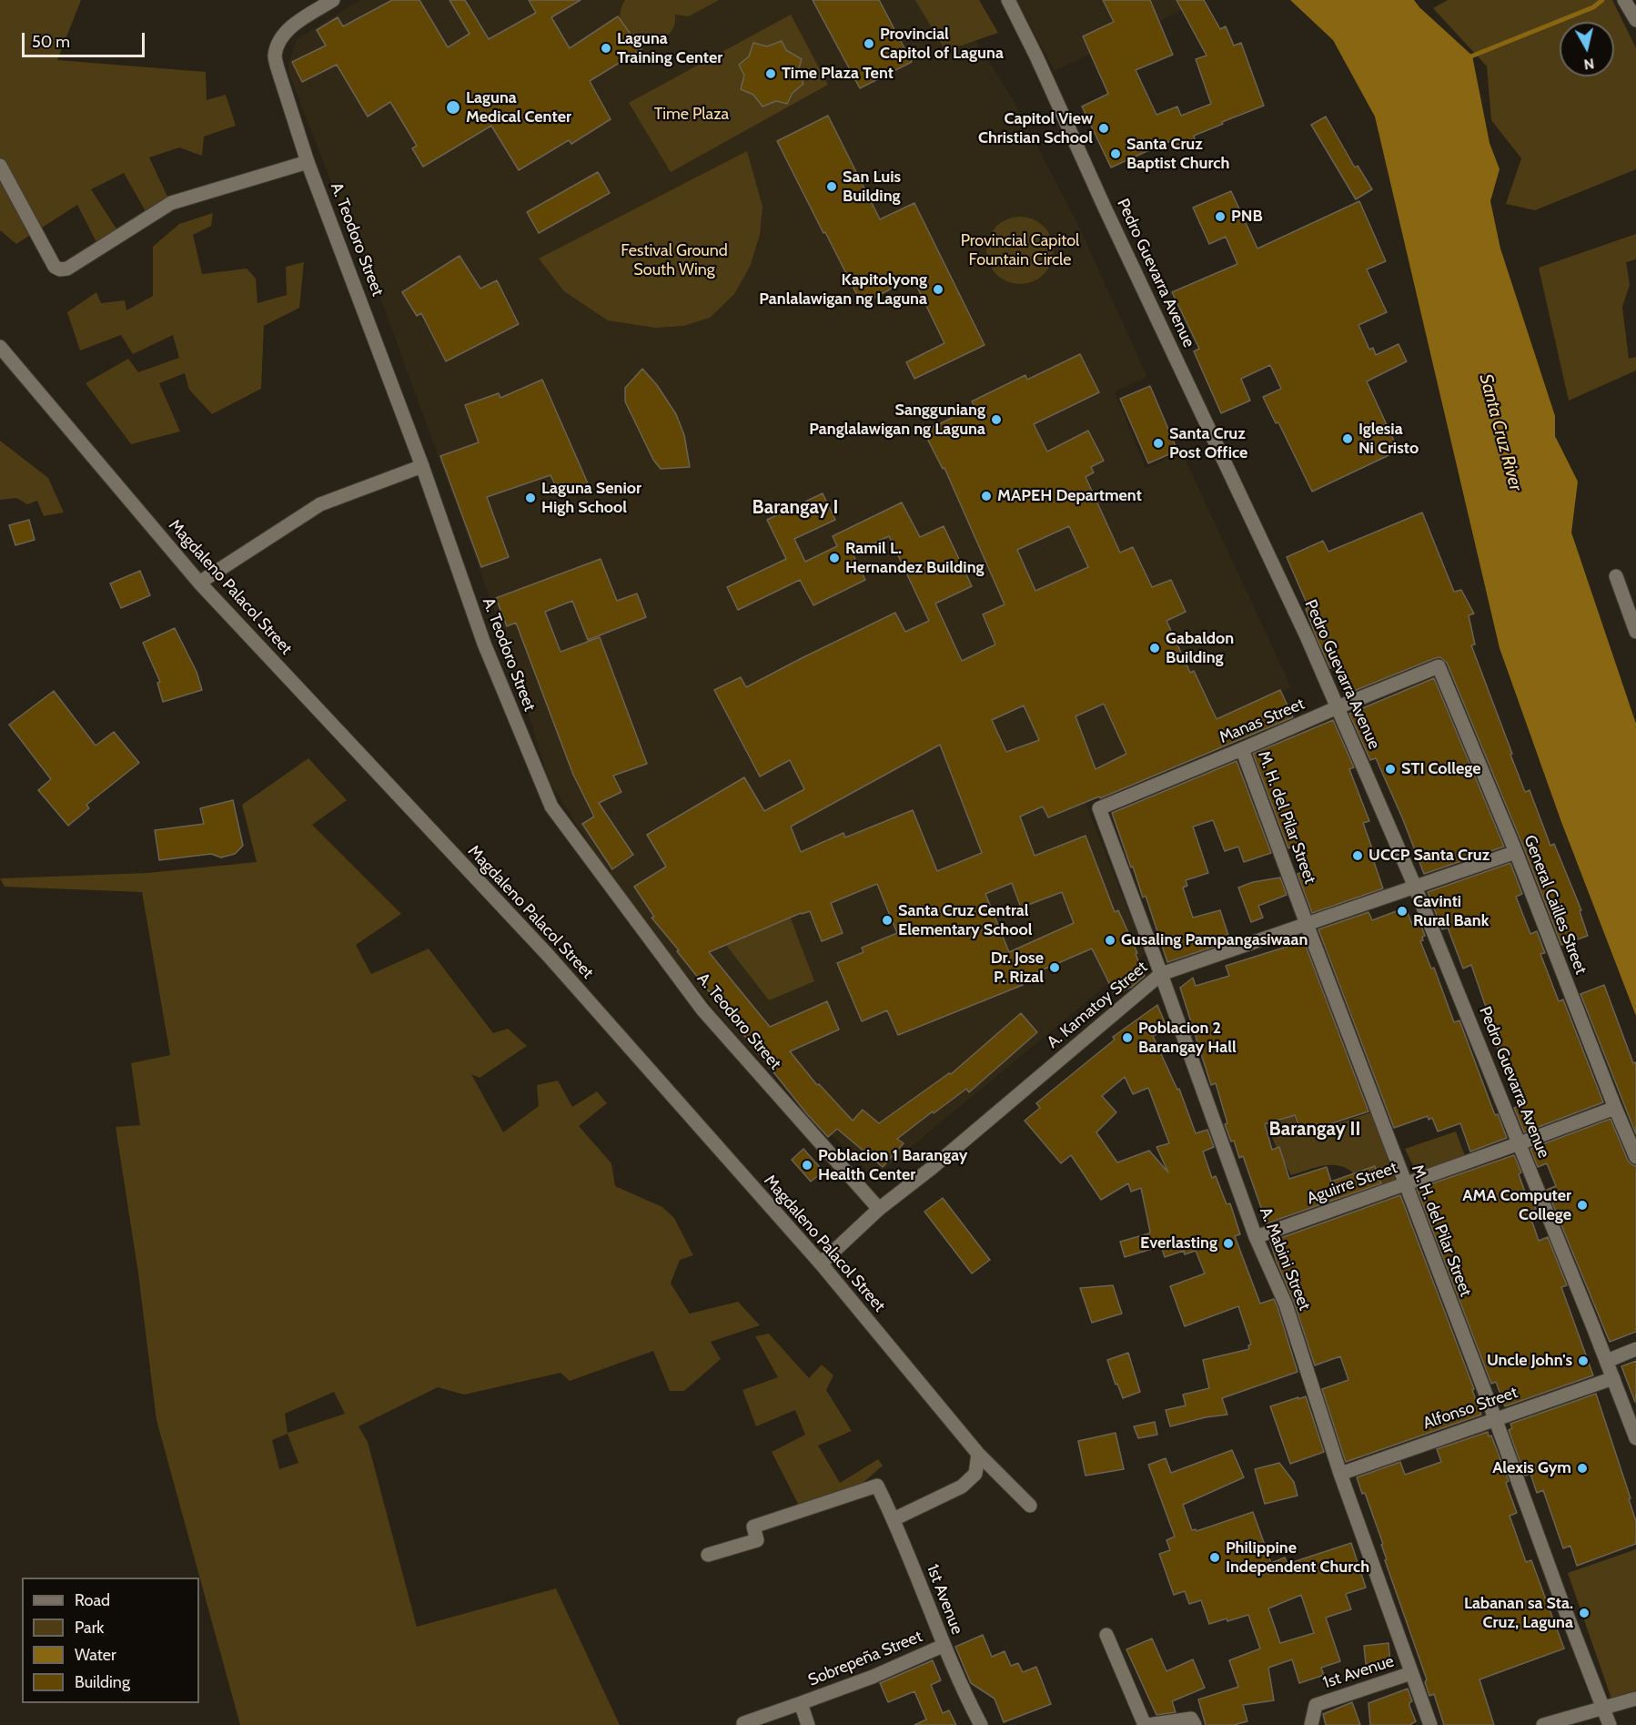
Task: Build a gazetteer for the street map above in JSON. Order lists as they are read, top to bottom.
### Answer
{
  "streets": {
    "street": [
      "A. Teodoro Street",
      "Pedro Guevarra Avenue",
      "Magdaleno Palacol Street",
      "Manas Street",
      "M. H. del Pilar Street",
      "General Cailles Street",
      "A. Kamatoy Street",
      "Aguirre Street",
      "A. Mabini Street",
      "Alfonso Street",
      "1st Avenue",
      "Sobrepeña Street"
    ]
  },
  "crossings": [
    ["A. Teodoro Street", "A. Kamatoy Street"],
    ["Pedro Guevarra Avenue", "Manas Street"],
    ["Pedro Guevarra Avenue", "A. Kamatoy Street"],
    ["Pedro Guevarra Avenue", "Aguirre Street"],
    ["Pedro Guevarra Avenue", "Alfonso Street"],
    ["Magdaleno Palacol Street", "A. Kamatoy Street"],
    ["Manas Street", "M. H. del Pilar Street"],
    ["Manas Street", "General Cailles Street"],
    ["Manas Street", "A. Mabini Street"],
    ["M. H. del Pilar Street", "A. Kamatoy Street"],
    ["M. H. del Pilar Street", "Aguirre Street"],
    ["M. H. del Pilar Street", "Alfonso Street"],
    ["General Cailles Street", "A. Kamatoy Street"],
    ["General Cailles Street", "Aguirre Street"],
    ["A. Kamatoy Street", "A. Mabini Street"],
    ["Aguirre Street", "A. Mabini Street"],
    ["A. Mabini Street", "Alfonso Street"],
    ["A. Mabini Street", "1st Avenue"],
    ["1st Avenue", "Sobrepeña Street"]
  ],
  "districts": ["Barangay I", "Barangay II"],
  "water": ["Santa Cruz River"],
  "parks": ["Time Plaza", "Provincial Capitol Fountain Circle", "Festival Ground South Wing"],
  "places": [
    "Provincial Capitol of Laguna",
    "Laguna Training Center",
    "Time Plaza Tent",
    "Laguna Medical Center",
    "Capitol View Christian School",
    "Santa Cruz Baptist Church",
    "San Luis Building",
    "PNB",
    "Kapitolyong Panlalawigan ng Laguna",
    "Sangguniang Panglalawigan ng Laguna",
    "Iglesia Ni Cristo",
    "Santa Cruz Post Office",
    "MAPEH Department",
    "Laguna Senior High School",
    "Ramil L. Hernandez Building",
    "Gabaldon Building",
    "STI College",
    "UCCP Santa Cruz",
    "Cavinti Rural Bank",
    "Santa Cruz Central Elementary School",
    "Gusaling Pampangasiwaan",
    "Dr. Jose P. Rizal",
    "Poblacion 2 Barangay Hall",
    "Poblacion 1 Barangay Health Center",
    "AMA Computer College",
    "Everlasting",
    "Uncle John's",
    "Alexis Gym",
    "Philippine Independent Church",
    "Labanan sa Sta. Cruz, Laguna"
  ],
  "legend": [
    "Road",
    "Park",
    "Water",
    "Building"
  ],
  "scale_bar": "50 m",
  "north": "bottom"
}
